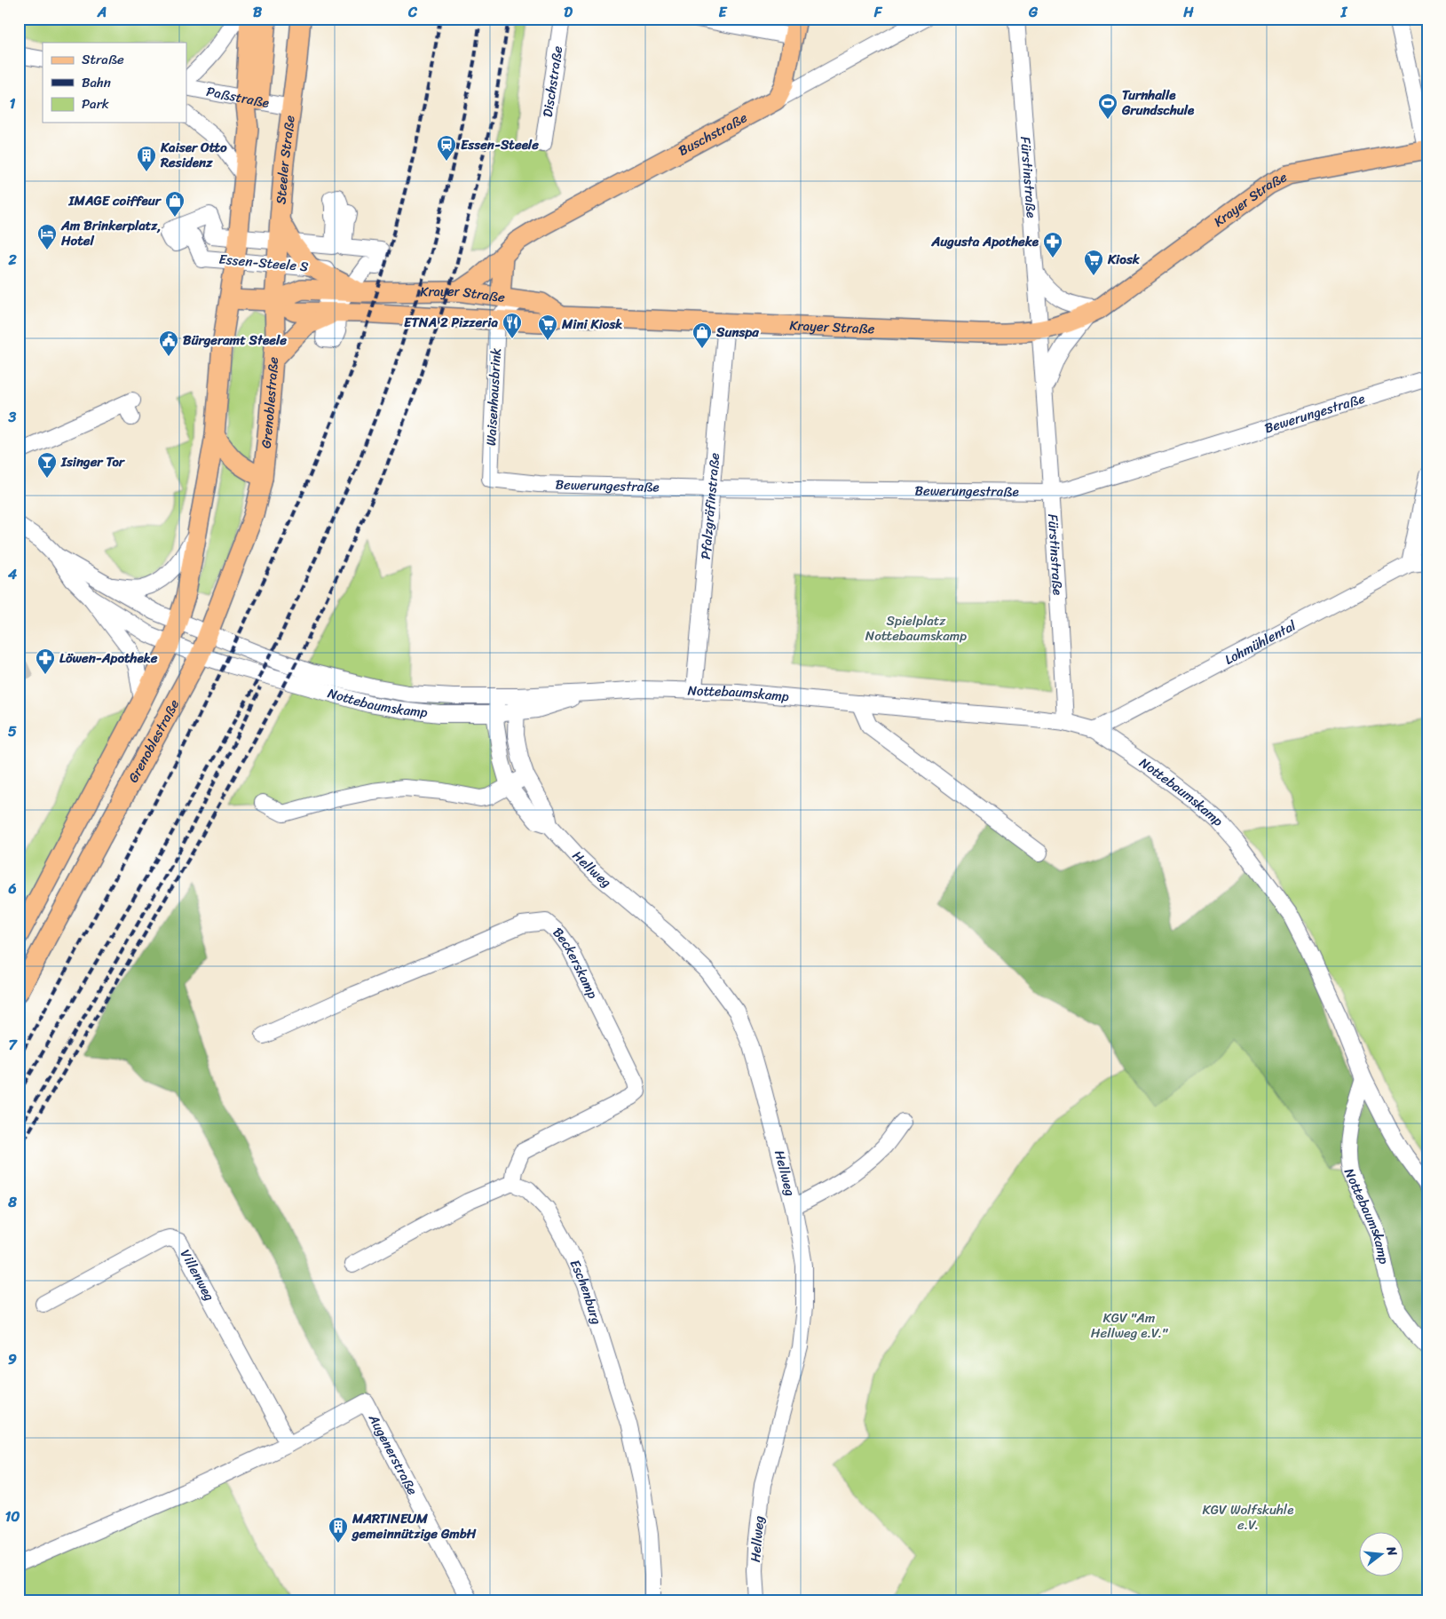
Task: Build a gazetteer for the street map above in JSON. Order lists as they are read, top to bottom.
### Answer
{
  "streets": {
    "main road": [
      "Buschstraße",
      "Steeler Straße",
      "Krayer Straße",
      "Grenoblestraße"
    ],
    "street": [
      "Dischstraße",
      "Paßstraße",
      "Fürstinstraße",
      "Essen-Steele S",
      "Waisenhausbrink",
      "Bewerungestraße",
      "Pfalzgräfinstraße",
      "Lohmühlental",
      "Nottebaumskamp",
      "Hellweg",
      "Beckerskamp",
      "Villenweg",
      "Eschenburg",
      "Augenerstraße"
    ]
  },
  "crossings": [
    ["Paßstraße", "Steeler Straße"],
    ["Buschstraße", "Krayer Straße"],
    ["Steeler Straße", "Krayer Straße"],
    ["Steeler Straße", "Grenoblestraße"],
    ["Fürstinstraße", "Krayer Straße"],
    ["Fürstinstraße", "Bewerungestraße"],
    ["Fürstinstraße", "Nottebaumskamp"],
    ["Krayer Straße", "Waisenhausbrink"],
    ["Krayer Straße", "Grenoblestraße"],
    ["Krayer Straße", "Pfalzgräfinstraße"],
    ["Waisenhausbrink", "Bewerungestraße"],
    ["Grenoblestraße", "Nottebaumskamp"],
    ["Bewerungestraße", "Pfalzgräfinstraße"],
    ["Pfalzgräfinstraße", "Nottebaumskamp"],
    ["Lohmühlental", "Nottebaumskamp"],
    ["Nottebaumskamp", "Hellweg"],
    ["Beckerskamp", "Eschenburg"],
    ["Villenweg", "Augenerstraße"]
  ],
  "parks": ["Spielplatz Nottebaumskamp", "KGV \"Am Hellweg e.V.\"", "KGV Wolfskuhle e.V."],
  "places": {
    "sports": ["Turnhalle Grundschule"],
    "station": ["Essen-Steele"],
    "building": ["Kaiser Otto Residenz", "MARTINEUM gemeinnützige GmbH"],
    "shop": ["IMAGE coiffeur", "Sunspa"],
    "hotel": ["Am Brinkerplatz, Hotel"],
    "pharmacy": ["Augusta Apotheke", "Löwen-Apotheke"],
    "supermarket": ["Kiosk", "Mini Kiosk"],
    "restaurant": ["ETNA 2 Pizzeria"],
    "public building": ["Bürgeramt Steele"],
    "bar": ["Isinger Tor"]
  },
  "legend": ["Straße", "Bahn", "Park"],
  "north": "right",
  "grid": {
    "columns": [
      "A",
      "B",
      "C",
      "D",
      "E",
      "F",
      "G",
      "H",
      "I"
    ],
    "rows": [
      "1",
      "2",
      "3",
      "4",
      "5",
      "6",
      "7",
      "8",
      "9",
      "10"
    ]
  }
}
